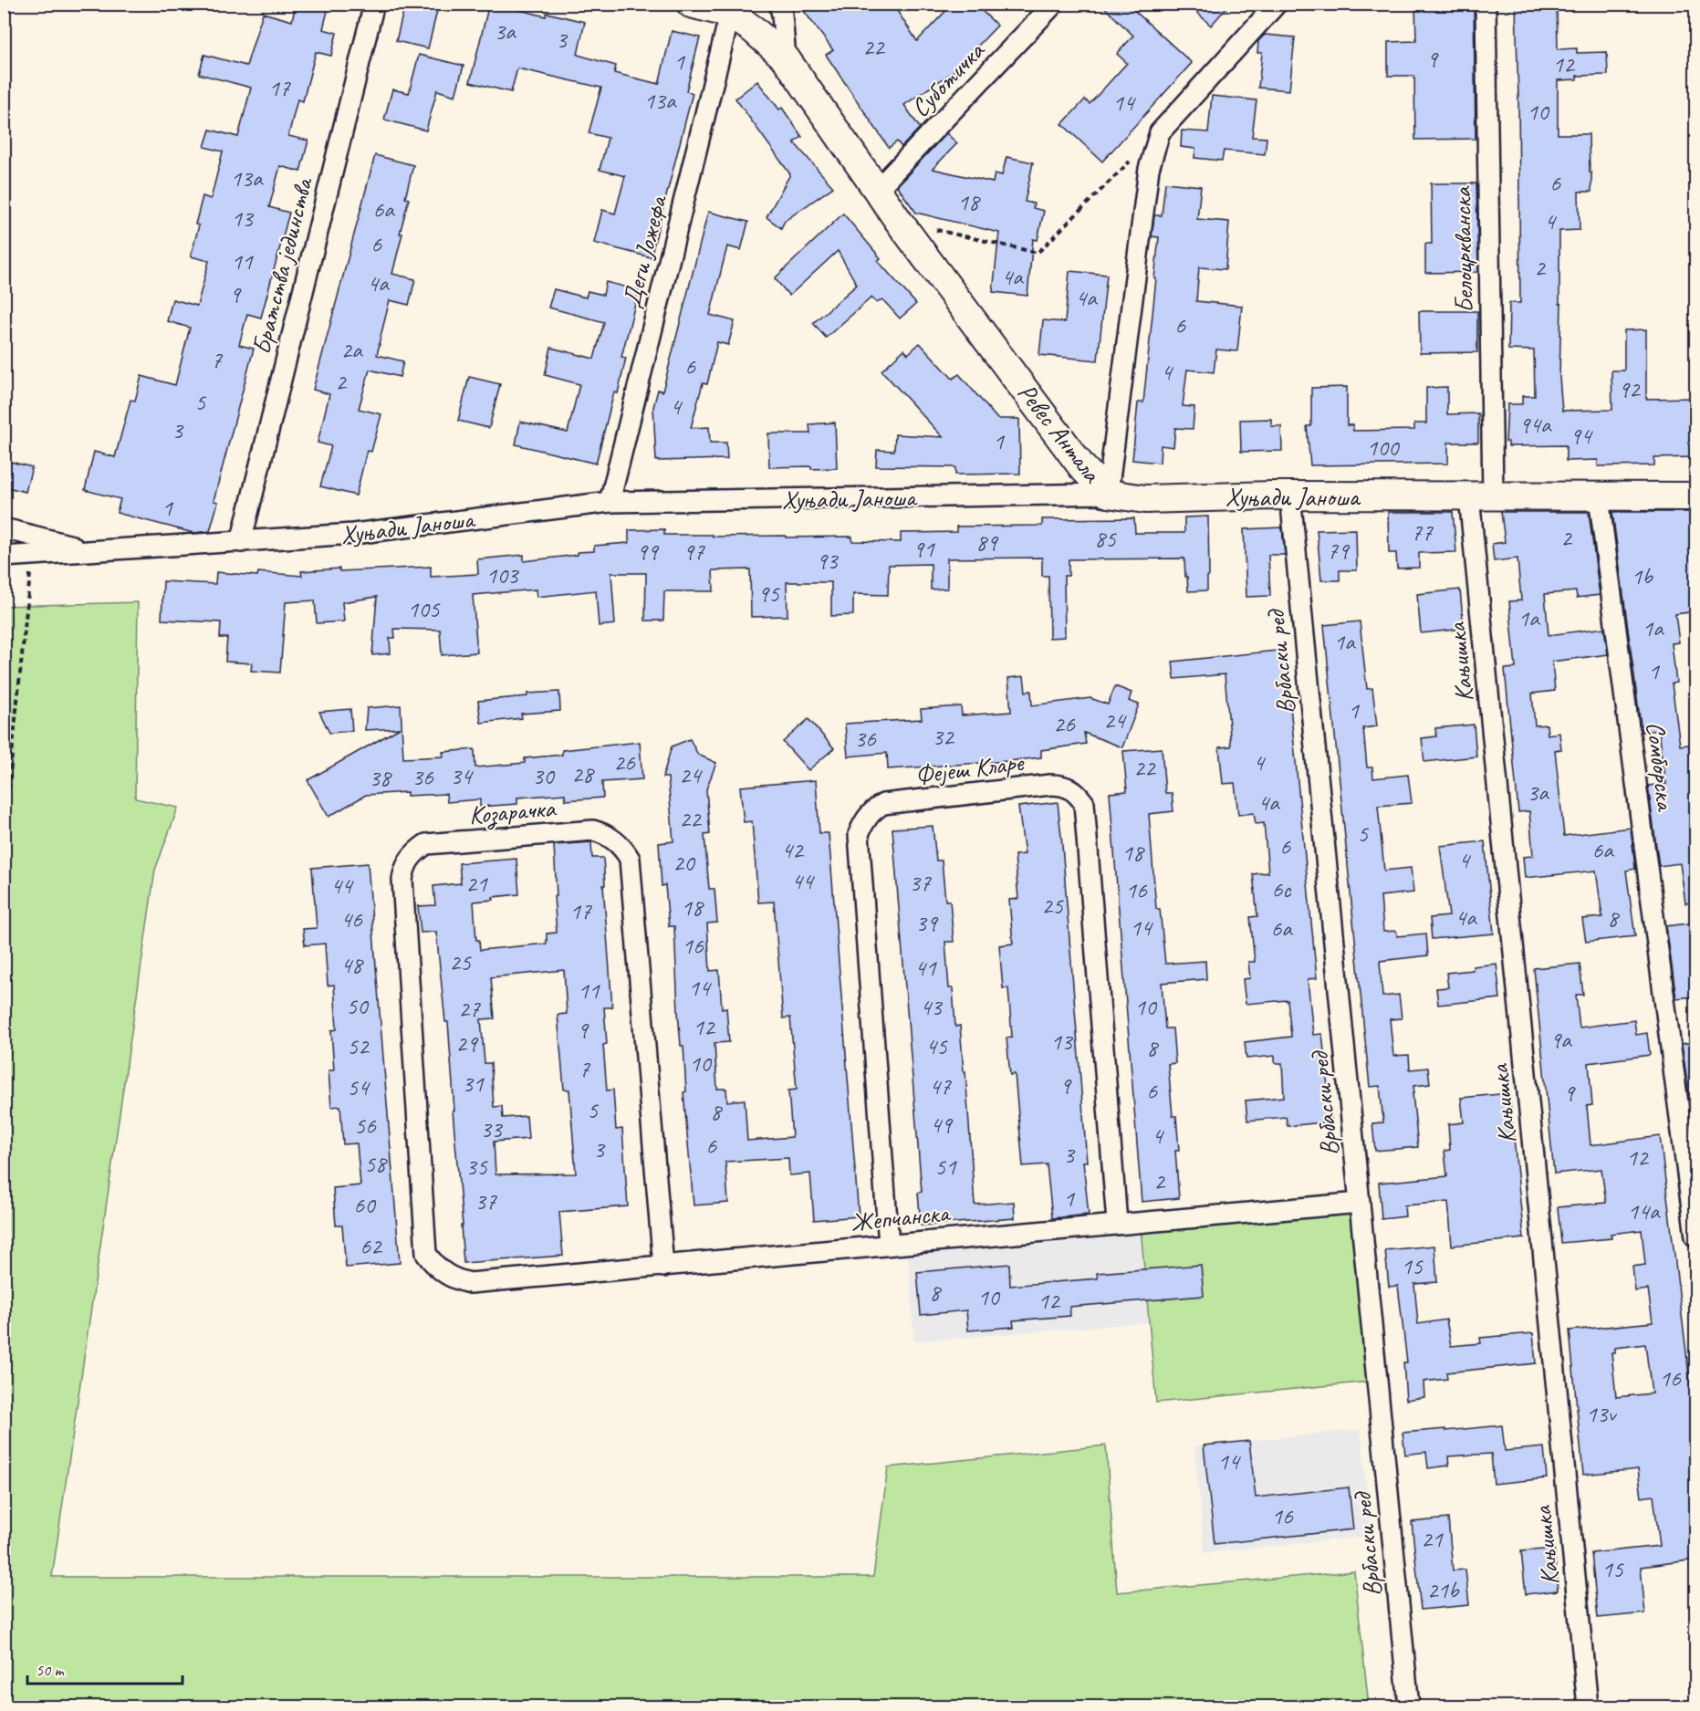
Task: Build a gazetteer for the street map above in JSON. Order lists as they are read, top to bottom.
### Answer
{
  "streets": {
    "street": [
      "Суботичка",
      "Белоцркванска",
      "Деги Јожефа",
      "Братства јединства",
      "Ревес Антала",
      "Хуњади Јаноша",
      "Врбаски ред",
      "Кањишка",
      "Сомборска",
      "Фејеш Кларе",
      "Козарачка",
      "Жепчанска"
    ]
  },
  "crossings": [
    ["Суботичка", "Ревес Антала"],
    ["Белоцркванска", "Хуњади Јаноша"],
    ["Белоцркванска", "Кањишка"],
    ["Деги Јожефа", "Ревес Антала"],
    ["Деги Јожефа", "Хуњади Јаноша"],
    ["Братства јединства", "Хуњади Јаноша"],
    ["Ревес Антала", "Хуњади Јаноша"],
    ["Хуњади Јаноша", "Врбаски ред"],
    ["Хуњади Јаноша", "Кањишка"],
    ["Хуњади Јаноша", "Сомборска"],
    ["Врбаски ред", "Жепчанска"],
    ["Фејеш Кларе", "Жепчанска"],
    ["Козарачка", "Жепчанска"]
  ],
  "house_numbers": [
    "3a",
    "3",
    "22",
    "9",
    "1",
    "12",
    "17",
    "13a",
    "14",
    "10",
    "13a",
    "6",
    "18",
    "6a",
    "13",
    "4",
    "6",
    "11",
    "2",
    "4a",
    "4a",
    "9",
    "4a",
    "6",
    "2a",
    "7",
    "6",
    "4",
    "2",
    "92",
    "5",
    "4",
    "94a",
    "3",
    "94",
    "1",
    "100",
    "1",
    "77",
    "2",
    "85",
    "89",
    "91",
    "79",
    "99",
    "97",
    "93",
    "103",
    "1b",
    "95",
    "105",
    "1a",
    "1a",
    "1a",
    "1",
    "1",
    "24",
    "26",
    "32",
    "36",
    "26",
    "4",
    "22",
    "28",
    "24",
    "34",
    "30",
    "36",
    "38",
    "3a",
    "4a",
    "22",
    "5",
    "6",
    "42",
    "6a",
    "18",
    "4",
    "20",
    "44",
    "37",
    "21",
    "44",
    "6c",
    "16",
    "25",
    "18",
    "17",
    "4a",
    "8",
    "46",
    "39",
    "14",
    "6a",
    "16",
    "25",
    "48",
    "41",
    "14",
    "11",
    "50",
    "43",
    "10",
    "27",
    "12",
    "9",
    "9a",
    "13",
    "29",
    "52",
    "45",
    "8",
    "10",
    "7",
    "31",
    "9",
    "47",
    "54",
    "6",
    "9",
    "5",
    "8",
    "49",
    "56",
    "33",
    "4",
    "6",
    "3",
    "3",
    "12",
    "58",
    "35",
    "51",
    "2",
    "1",
    "37",
    "60",
    "14a",
    "62",
    "15",
    "8",
    "10",
    "12",
    "16",
    "13v",
    "14",
    "16",
    "21",
    "15",
    "21b"
  ],
  "scale_bar": "50 m"
}
